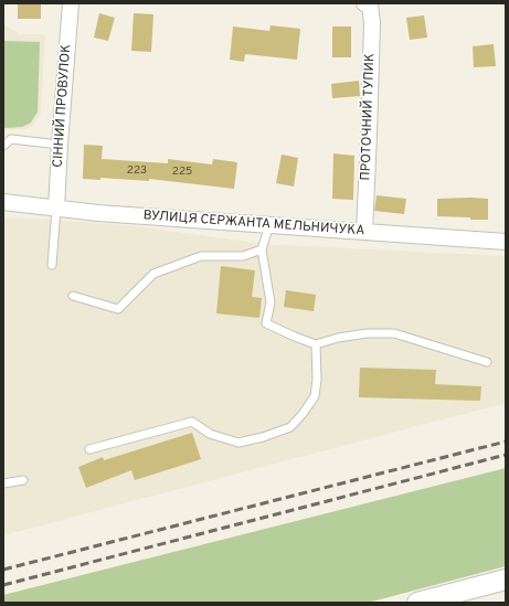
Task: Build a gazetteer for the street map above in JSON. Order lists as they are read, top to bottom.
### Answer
{
  "streets": {
    "street": ["СІННИЙ ПРОВУЛОК", "ПРОТОЧНИЙ ТУПИК", "ВУЛИЦЯ СЕРЖАНТА МЕЛЬНИЧУКА"]
  },
  "crossings": [
    ["СІННИЙ ПРОВУЛОК", "ВУЛИЦЯ СЕРЖАНТА МЕЛЬНИЧУКА"],
    ["ПРОТОЧНИЙ ТУПИК", "ВУЛИЦЯ СЕРЖАНТА МЕЛЬНИЧУКА"]
  ],
  "house_numbers": ["223", "225"]
}
